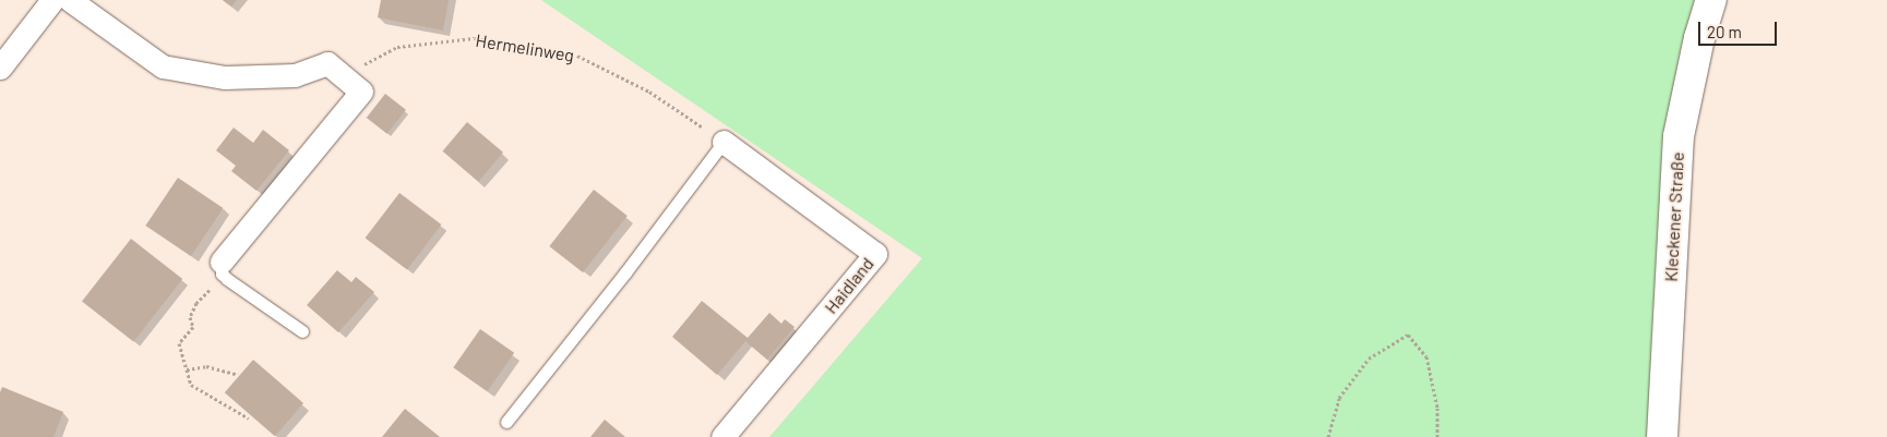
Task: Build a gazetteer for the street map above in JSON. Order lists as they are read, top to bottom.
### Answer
{
  "streets": {
    "street": ["Kleckener Straße", "Haidland"],
    "path": ["Hermelinweg"]
  },
  "crossings": [
    ["Hermelinweg", "Haidland"]
  ],
  "scale_bar": "20 m"
}
